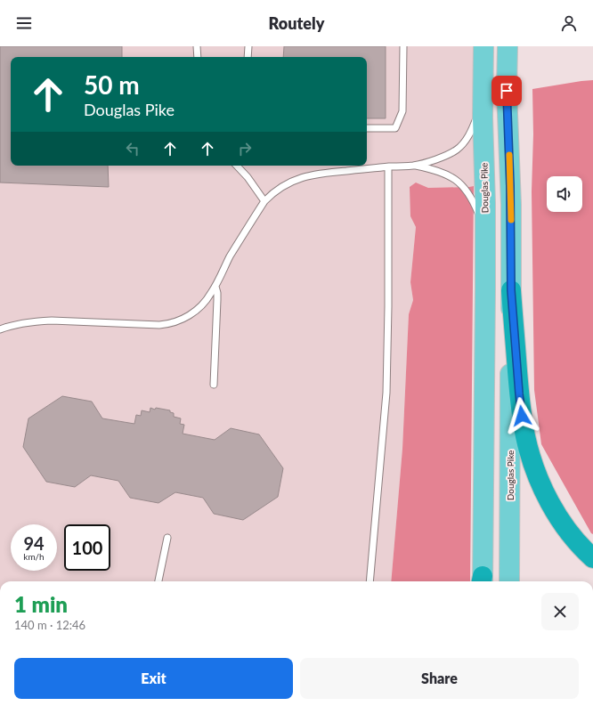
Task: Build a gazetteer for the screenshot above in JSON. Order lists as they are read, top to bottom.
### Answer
{
  "streets": {
    "main road": ["Douglas Pike"]
  },
  "page": {
    "header": "Routely",
    "turn": ["50 m", "Douglas Pike"],
    "speed": "94 km/h",
    "limit": "100",
    "heading": ["1 min", "140 m · 12:46"],
    "buttons": ["Exit", "Share"]
  }
}
